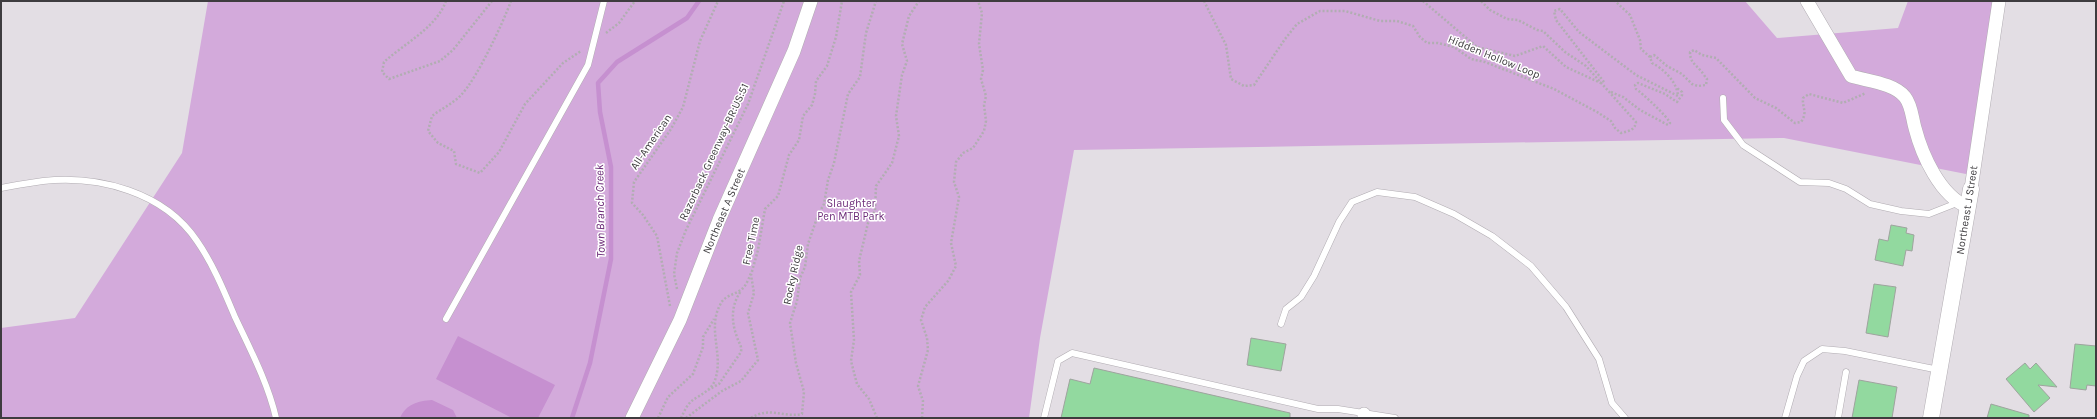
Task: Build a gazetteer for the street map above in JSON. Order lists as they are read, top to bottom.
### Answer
{
  "streets": {
    "street": ["Northeast J Street", "Northeast A Street"],
    "path": [
      "Hidden Hollow Loop",
      "All-American",
      "Razorback Greenway-BR:US:51",
      "Free Time",
      "Rocky Ridge"
    ]
  },
  "water": ["Town Branch Creek"],
  "parks": ["Slaughter Pen MTB Park"]
}
